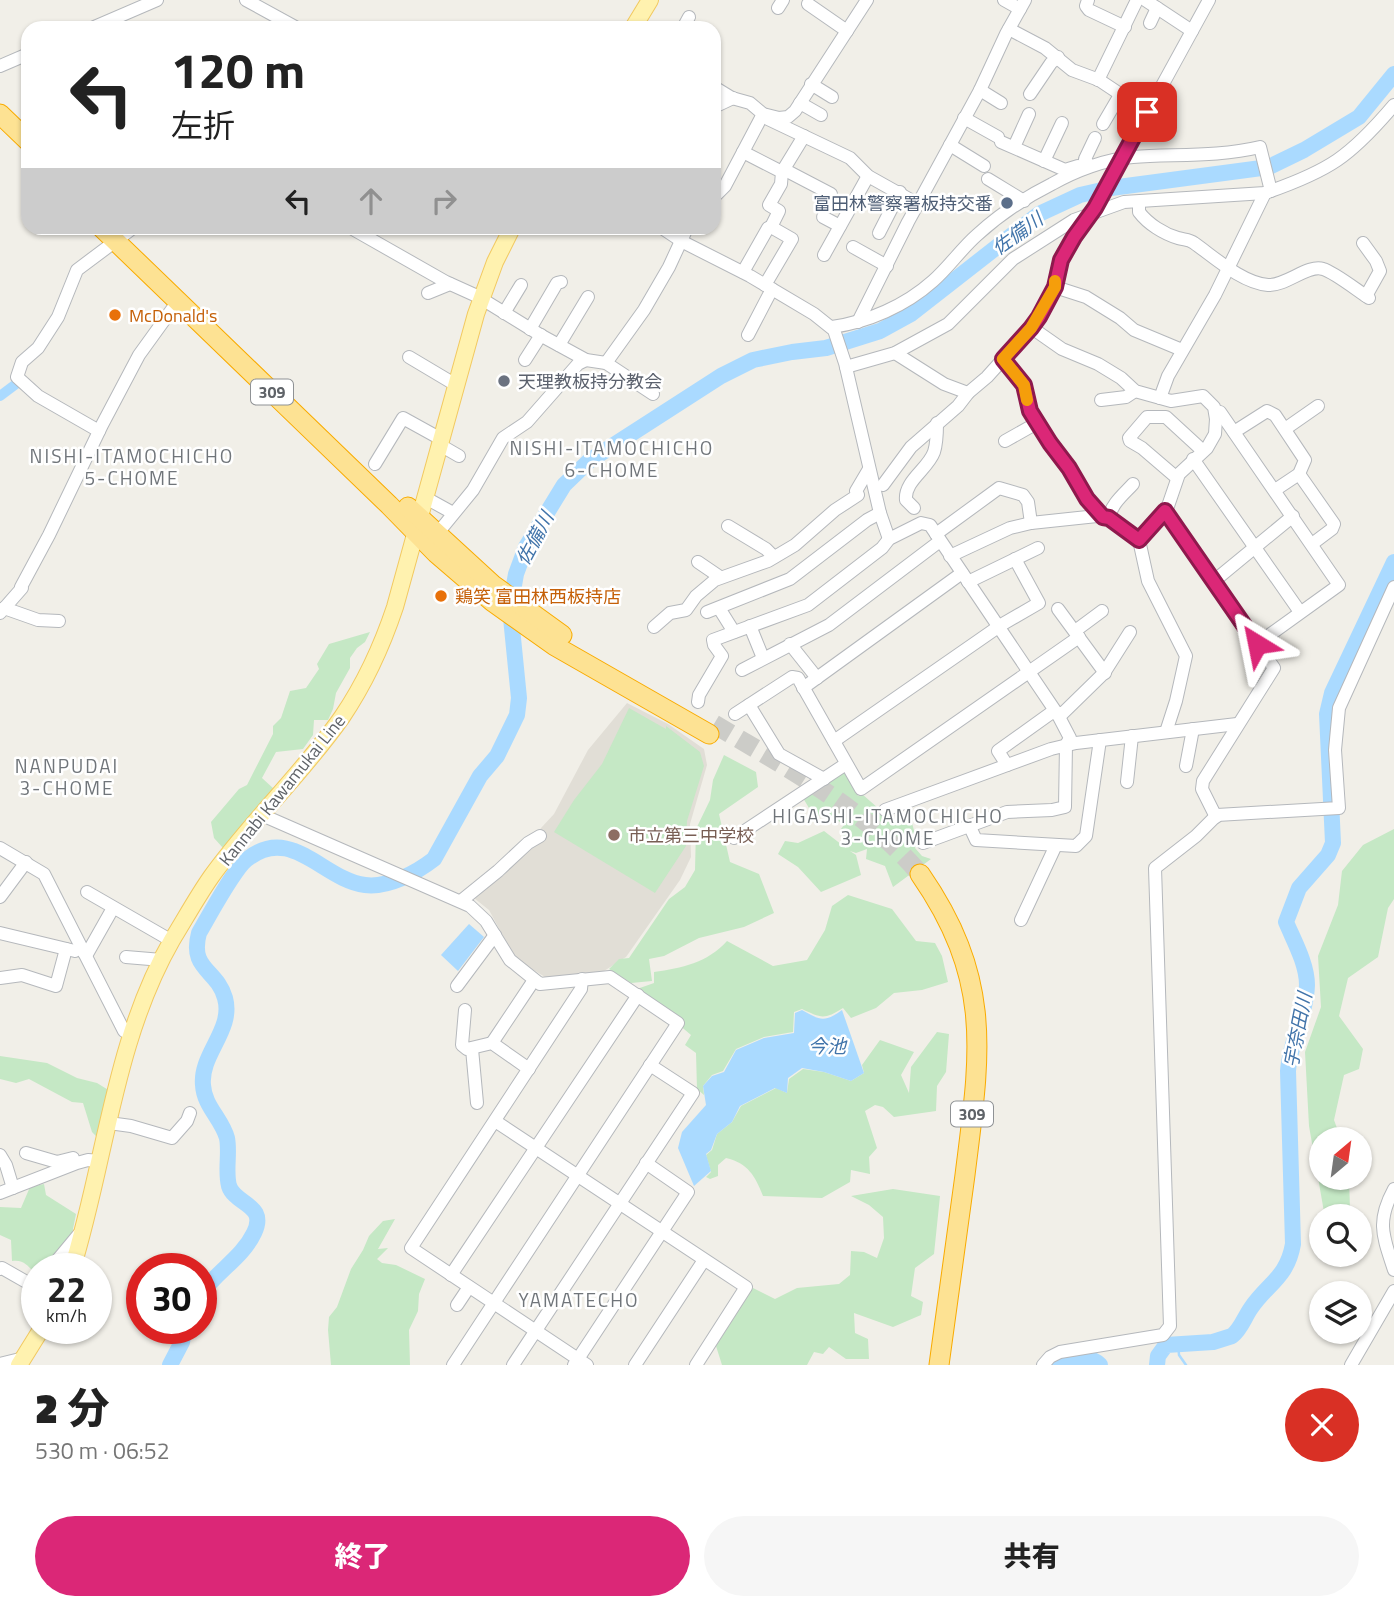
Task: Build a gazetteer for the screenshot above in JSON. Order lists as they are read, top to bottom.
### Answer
{
  "streets": {
    "highway": ["309"],
    "main road": ["Kannabi Kawamukai Line"]
  },
  "crossings": [
    ["309", "Kannabi Kawamukai Line"]
  ],
  "districts": [
    "NISHI-ITAMOCHICHO 6-CHOME",
    "NISHI-ITAMOCHICHO 5-CHOME",
    "NANPUDAI 3-CHOME",
    "HIGASHI-ITAMOCHICHO 3-CHOME",
    "YAMATECHO"
  ],
  "water": ["佐備川", "宇奈田川", "今池"],
  "places": [
    "富田林警察署板持交番",
    "McDonald's",
    "天理教板持分教会",
    "鶏笑 富田林西板持店",
    "市立第三中学校"
  ],
  "north": "top right",
  "page": {
    "turn": ["120 m", "左折"],
    "speed": "22 km/h",
    "limit": "30",
    "heading": ["2 分", "530 m · 06:52"],
    "buttons": ["終了", "共有"]
  }
}
